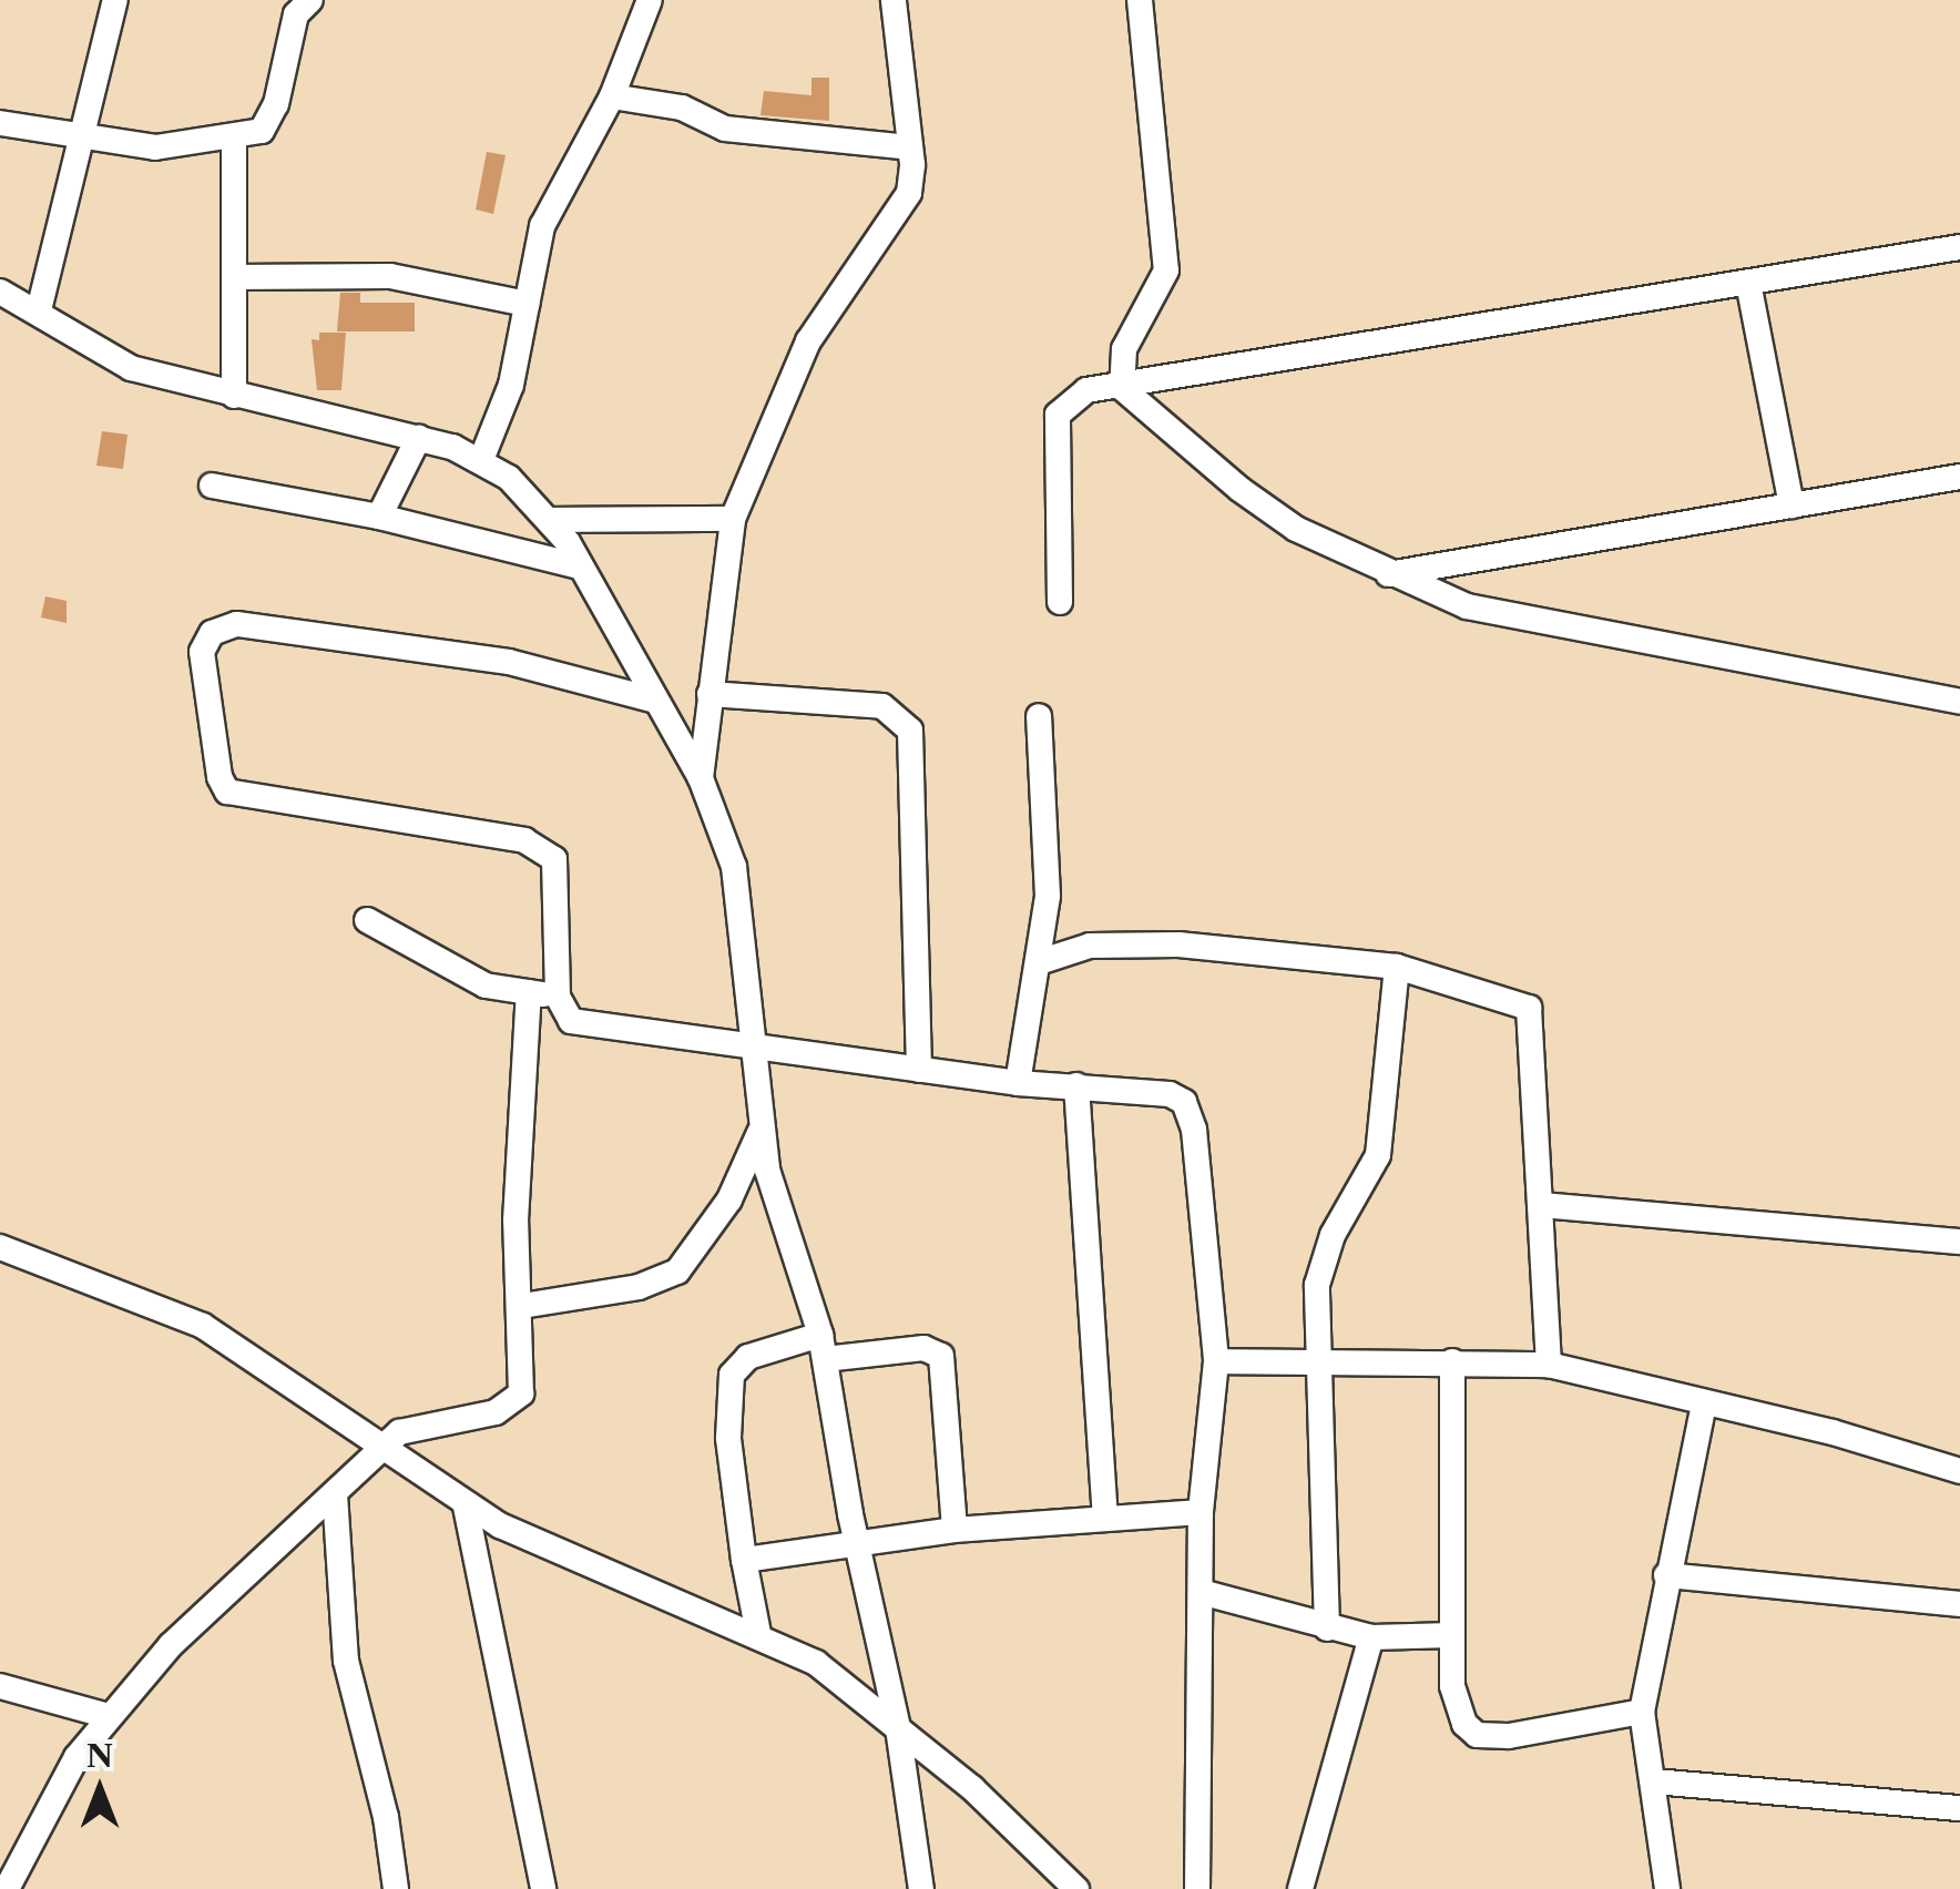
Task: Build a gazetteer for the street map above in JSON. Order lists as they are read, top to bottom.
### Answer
{
  "north": "top"
}
